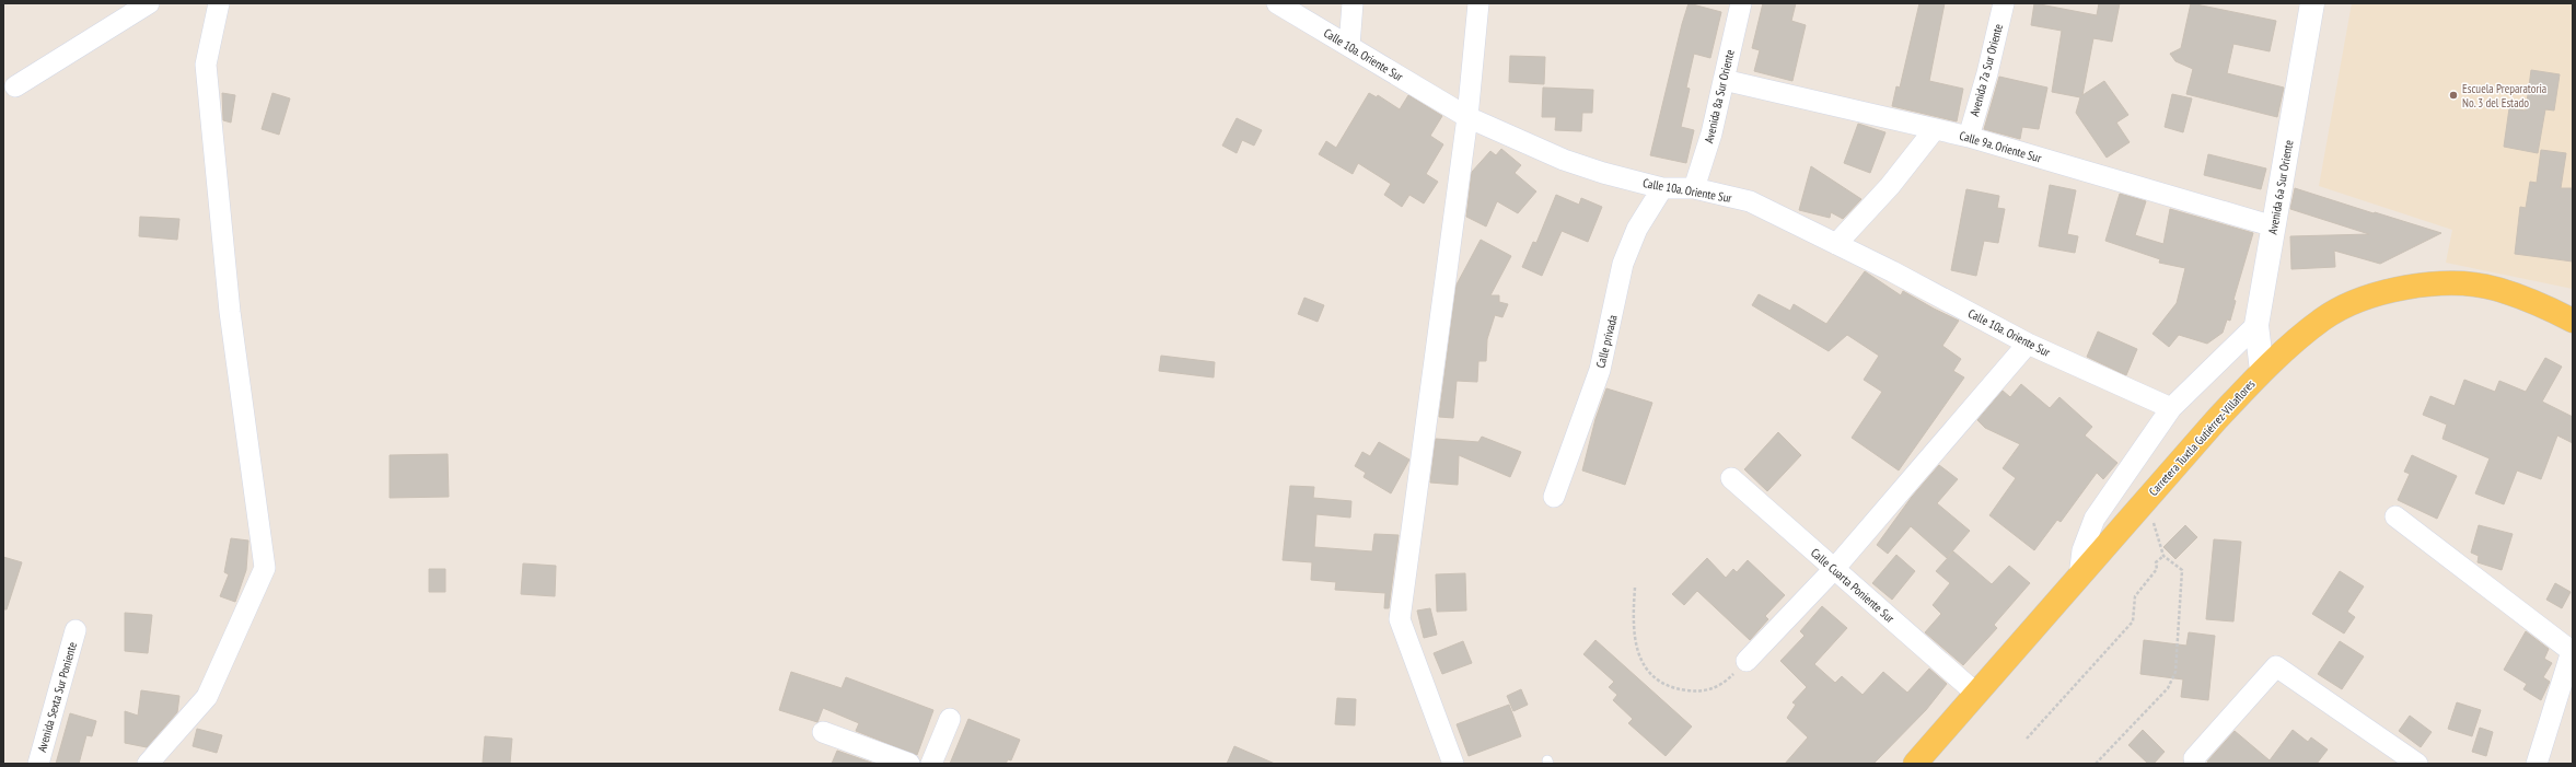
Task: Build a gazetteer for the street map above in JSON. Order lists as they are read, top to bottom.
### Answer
{
  "streets": {
    "main road": ["Carretera Tuxtla Gutiérrez-Villaflores"],
    "street": [
      "Calle 10a. Oriente Sur",
      "Avenida 7a Sur Oriente",
      "Avenida 8a Sur Oriente",
      "Calle 9a. Oriente Sur",
      "Avenida 6a Sur Oriente",
      "Calle privada",
      "Calle Cuarta Poniente Sur",
      "Avenida Sexta Sur Poniente"
    ]
  },
  "crossings": [
    ["Calle 10a. Oriente Sur", "Avenida 8a Sur Oriente"],
    ["Calle 10a. Oriente Sur", "Calle privada"],
    ["Avenida 7a Sur Oriente", "Calle 9a. Oriente Sur"],
    ["Avenida 8a Sur Oriente", "Calle 9a. Oriente Sur"],
    ["Calle 9a. Oriente Sur", "Avenida 6a Sur Oriente"],
    ["Avenida 6a Sur Oriente", "Carretera Tuxtla Gutiérrez-Villaflores"],
    ["Carretera Tuxtla Gutiérrez-Villaflores", "Calle Cuarta Poniente Sur"]
  ],
  "places": ["Escuela Preparatoria No. 3 del Estado"]
}
